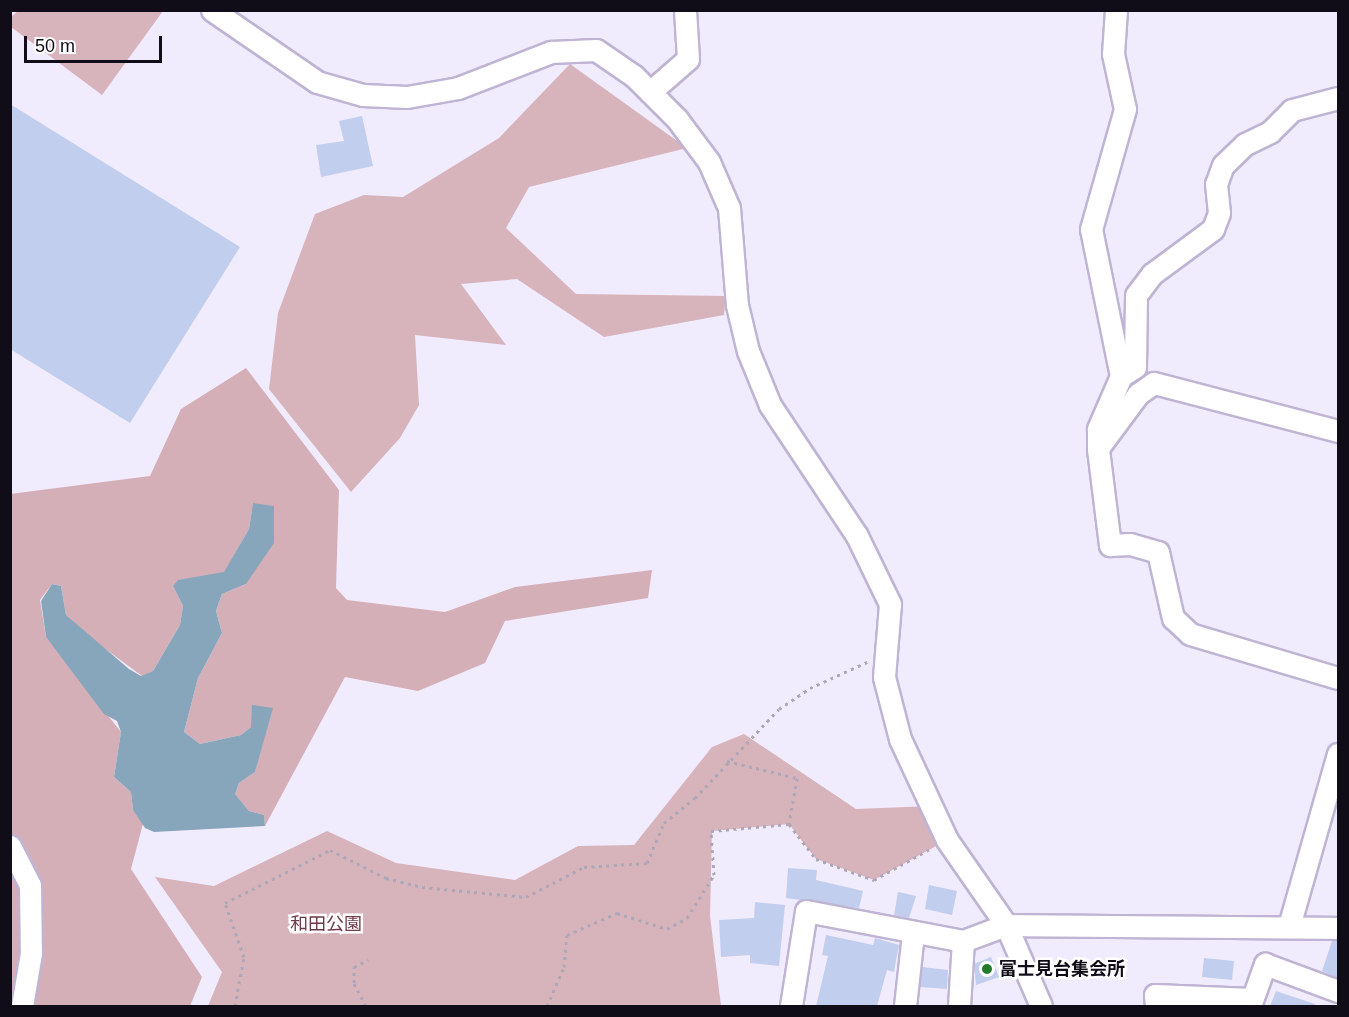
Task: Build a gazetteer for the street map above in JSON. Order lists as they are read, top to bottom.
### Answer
{
  "parks": ["和田公園"],
  "places": ["富士見台集会所"],
  "scale_bar": "50 m"
}
